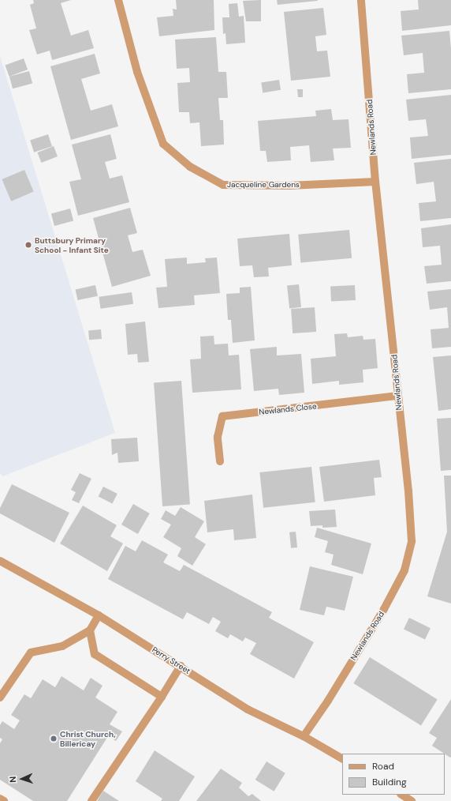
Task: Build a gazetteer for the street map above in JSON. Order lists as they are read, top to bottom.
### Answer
{
  "streets": {
    "street": [
      "Newlands Road",
      "Jacqueline Gardens",
      "Newlands Close",
      "Perry Street"
    ]
  },
  "crossings": [
    ["Newlands Road", "Jacqueline Gardens"],
    ["Newlands Road", "Newlands Close"],
    ["Newlands Road", "Perry Street"]
  ],
  "places": ["Buttsbury Primary School - Infant Site", "Christ Church, Billericay"],
  "legend": ["Road", "Building"],
  "north": "left"
}
